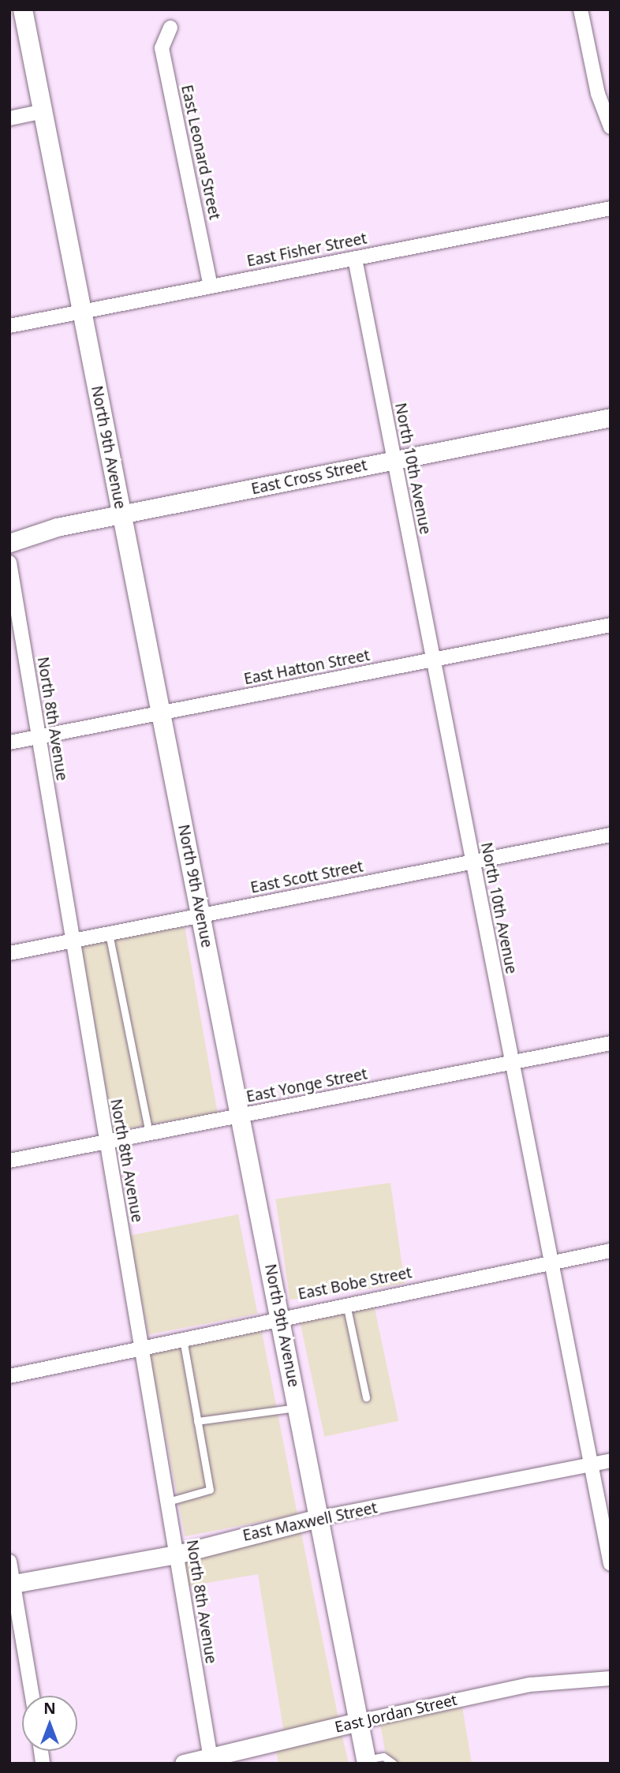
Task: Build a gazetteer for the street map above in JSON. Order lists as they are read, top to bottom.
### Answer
{
  "streets": {
    "main road": ["North 9th Avenue"],
    "street": [
      "East Leonard Street",
      "East Fisher Street",
      "North 10th Avenue",
      "East Cross Street",
      "East Hatton Street",
      "North 8th Avenue",
      "East Scott Street",
      "East Yonge Street",
      "East Bobe Street",
      "East Maxwell Street",
      "East Jordan Street"
    ]
  },
  "crossings": [
    ["East Leonard Street", "East Fisher Street"],
    ["East Fisher Street", "North 9th Avenue"],
    ["East Fisher Street", "North 10th Avenue"],
    ["North 9th Avenue", "East Cross Street"],
    ["North 9th Avenue", "East Hatton Street"],
    ["North 9th Avenue", "East Scott Street"],
    ["North 9th Avenue", "East Yonge Street"],
    ["North 9th Avenue", "East Bobe Street"],
    ["North 9th Avenue", "East Maxwell Street"],
    ["North 9th Avenue", "East Jordan Street"],
    ["North 10th Avenue", "East Cross Street"],
    ["North 10th Avenue", "East Hatton Street"],
    ["North 10th Avenue", "East Scott Street"],
    ["North 10th Avenue", "East Yonge Street"],
    ["North 10th Avenue", "East Bobe Street"],
    ["North 10th Avenue", "East Maxwell Street"],
    ["East Hatton Street", "North 8th Avenue"],
    ["North 8th Avenue", "East Scott Street"],
    ["North 8th Avenue", "East Yonge Street"],
    ["North 8th Avenue", "East Bobe Street"],
    ["North 8th Avenue", "East Maxwell Street"],
    ["North 8th Avenue", "East Jordan Street"]
  ],
  "north": "top"
}
